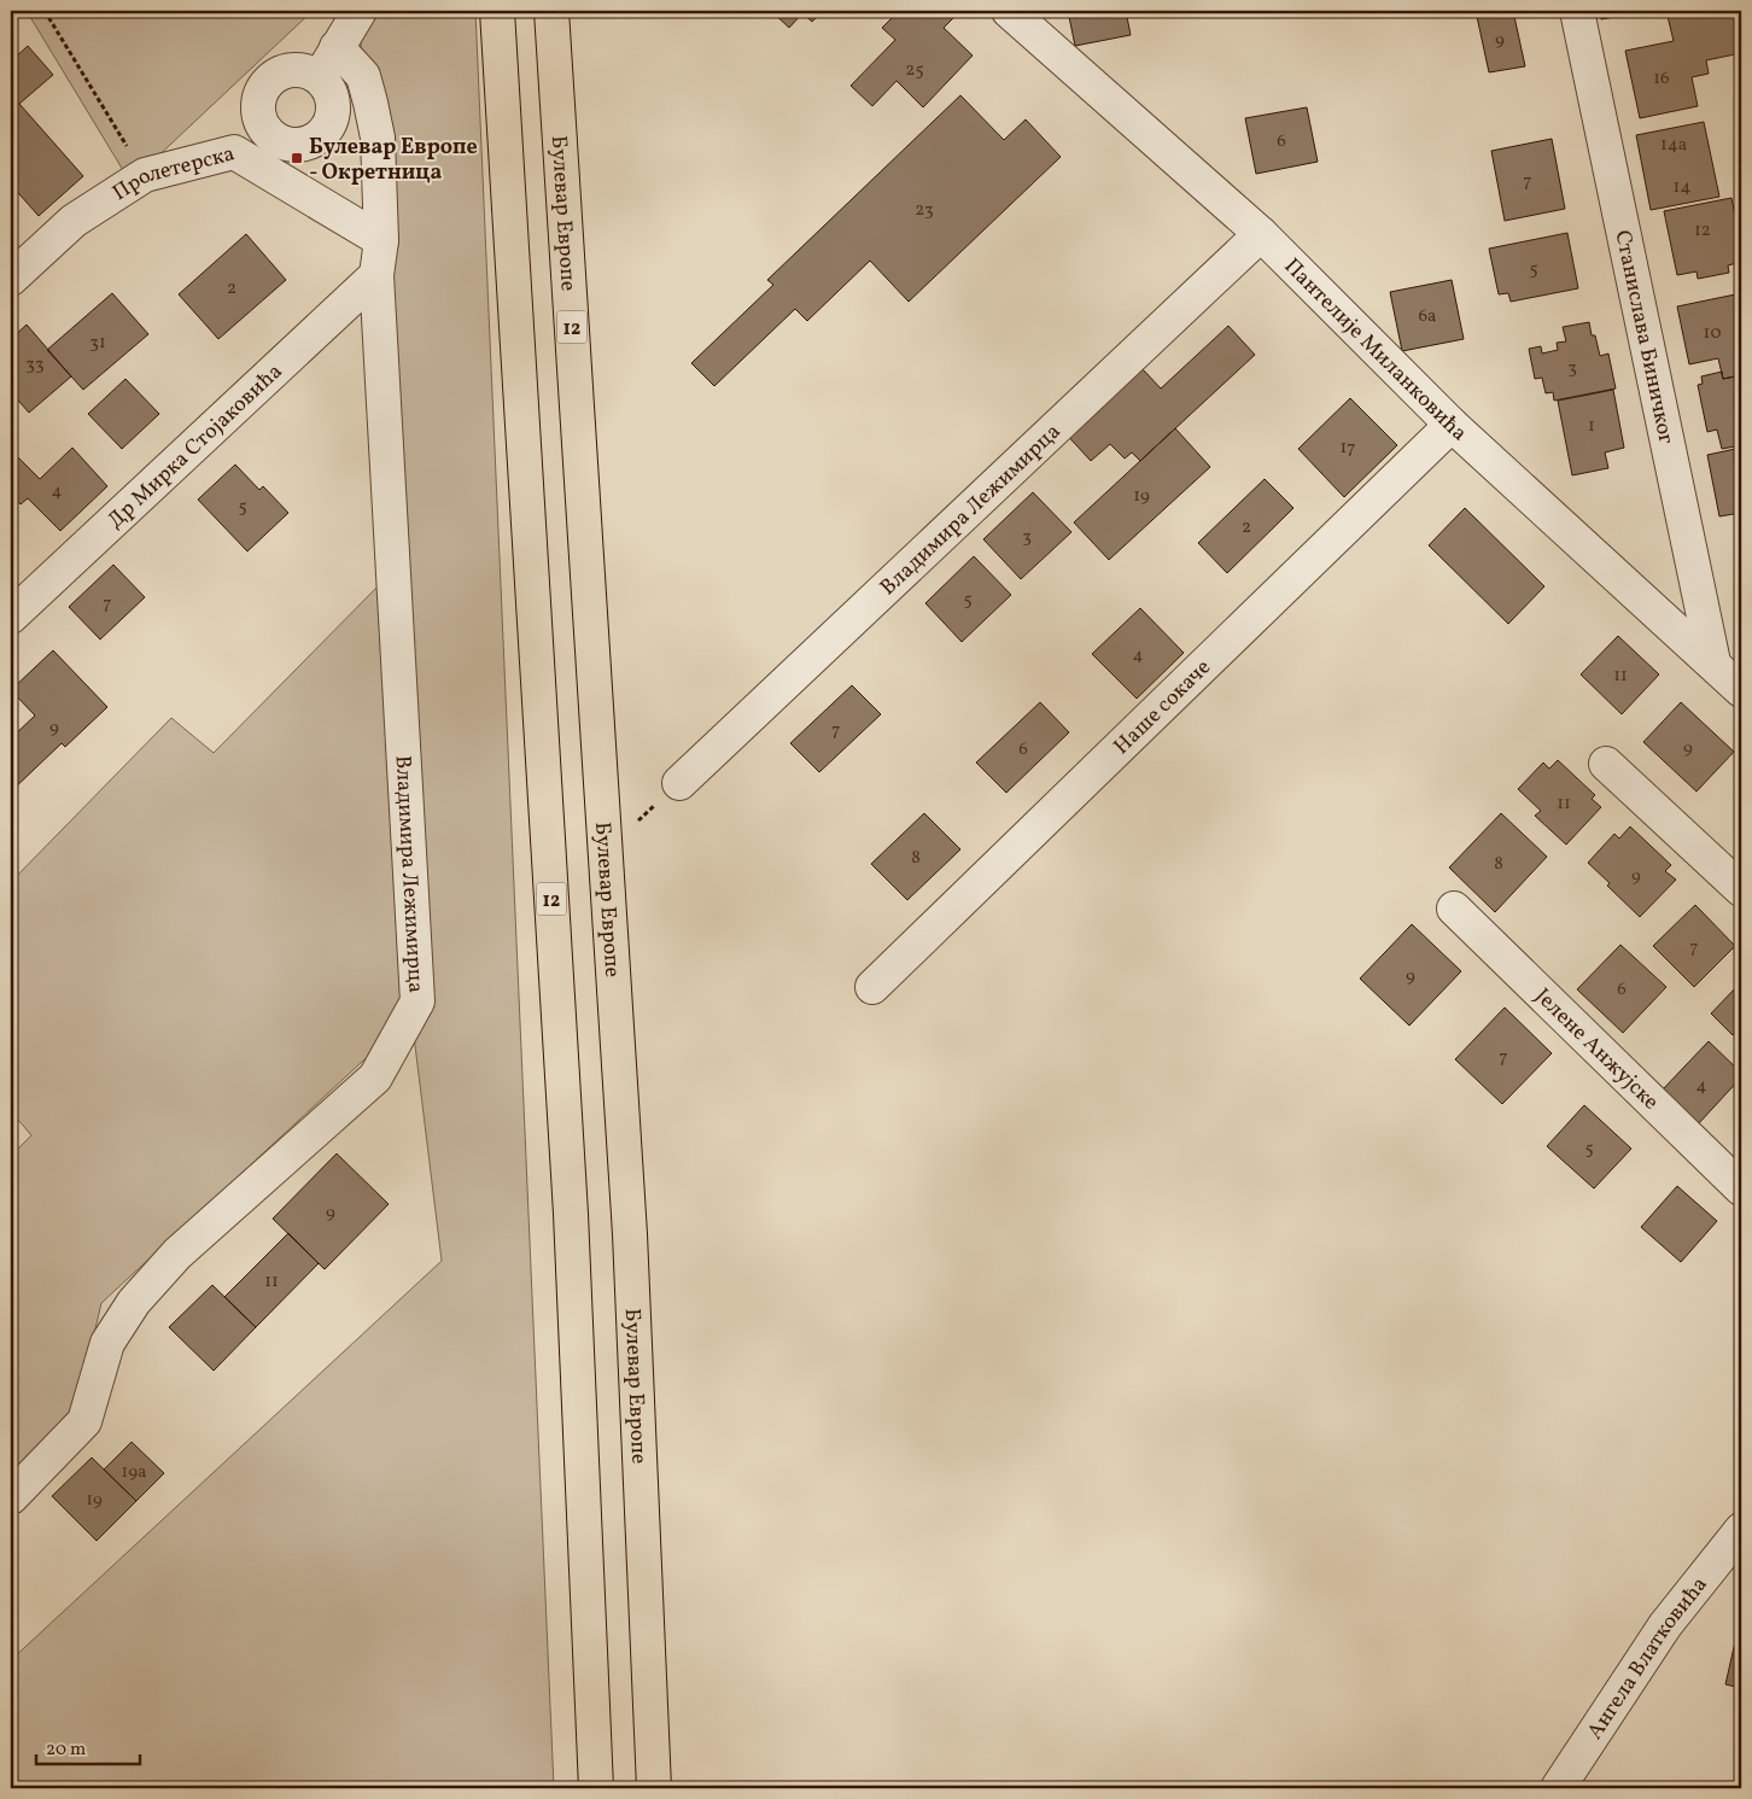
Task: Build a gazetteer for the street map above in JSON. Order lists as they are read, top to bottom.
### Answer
{
  "streets": {
    "main road": ["Булевар Европе", "12"],
    "street": [
      "Пролетерска",
      "Станислава Биничког",
      "Пантелије Миланковића",
      "Др Мирка Стојаковића",
      "Владимира Лежимирца",
      "Наше сокаче",
      "Јелене Анжујске",
      "Ангела Влатковића"
    ]
  },
  "crossings": [
    ["Станислава Биничког", "Пантелије Миланковића"],
    ["Пантелије Миланковића", "Владимира Лежимирца"],
    ["Пантелије Миланковића", "Наше сокаче"],
    ["Др Мирка Стојаковића", "Владимира Лежимирца"]
  ],
  "places": {
    "transit": ["Булевар Европе - Окретница"]
  },
  "house_numbers": [
    "9",
    "25",
    "16",
    "6",
    "14a",
    "7",
    "14",
    "23",
    "12",
    "5",
    "2",
    "6a",
    "10",
    "31",
    "33",
    "3",
    "1",
    "17",
    "4",
    "19",
    "5",
    "2",
    "3",
    "5",
    "7",
    "4",
    "11",
    "9",
    "7",
    "9",
    "6",
    "11",
    "8",
    "8",
    "9",
    "7",
    "9",
    "6",
    "7",
    "4",
    "5",
    "9",
    "11",
    "19a",
    "19"
  ],
  "scale_bar": "20 m"
}
